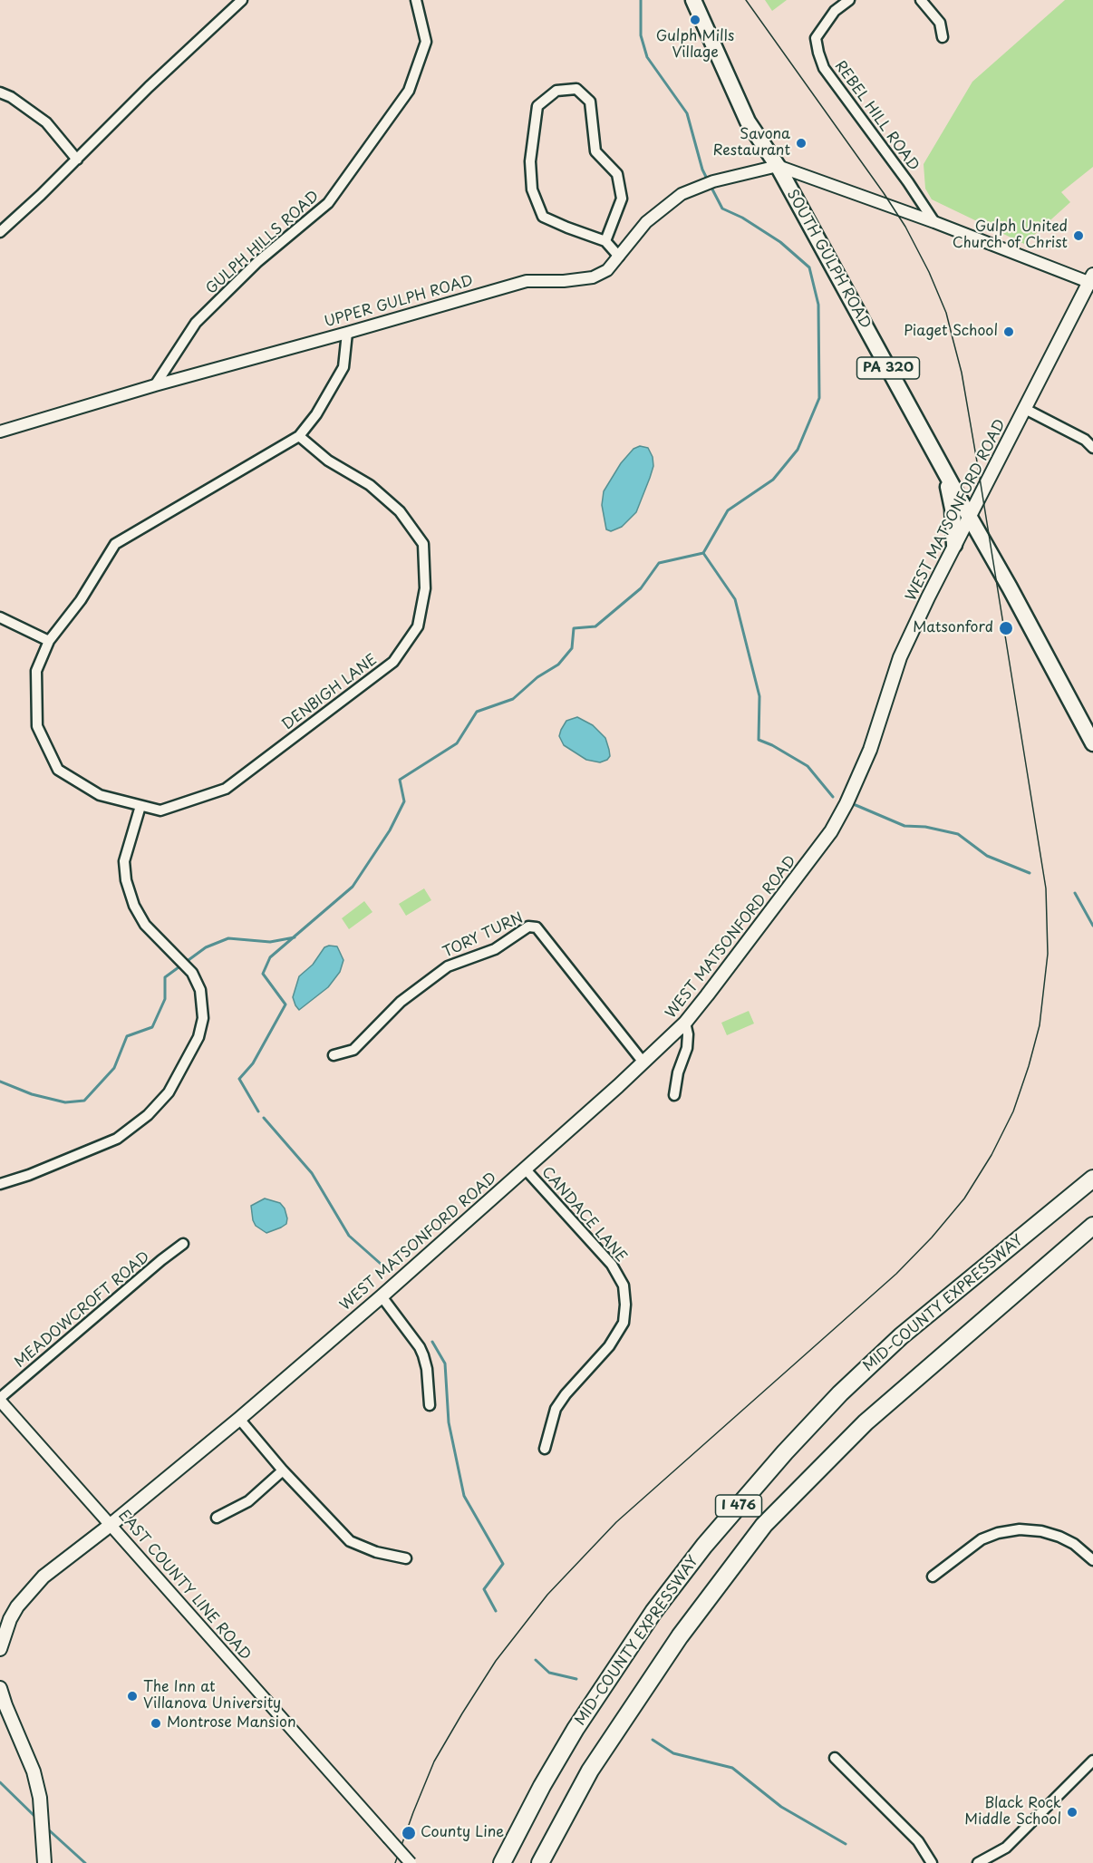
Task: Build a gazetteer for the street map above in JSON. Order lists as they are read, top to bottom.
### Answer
{
  "streets": {
    "highway": ["MID-COUNTY EXPRESSWAY", "I 476"],
    "main road": ["SOUTH GULPH ROAD", "PA 320", "WEST MATSONFORD ROAD"],
    "street": [
      "REBEL HILL ROAD",
      "GULPH HILLS ROAD",
      "UPPER GULPH ROAD",
      "DENBIGH LANE",
      "TORY TURN",
      "CANDACE LANE",
      "MEADOWCROFT ROAD",
      "EAST COUNTY LINE ROAD"
    ]
  },
  "crossings": [
    ["GULPH HILLS ROAD", "UPPER GULPH ROAD"],
    ["SOUTH GULPH ROAD", "UPPER GULPH ROAD"],
    ["SOUTH GULPH ROAD", "PA 320"],
    ["SOUTH GULPH ROAD", "WEST MATSONFORD ROAD"],
    ["UPPER GULPH ROAD", "DENBIGH LANE"],
    ["PA 320", "WEST MATSONFORD ROAD"],
    ["WEST MATSONFORD ROAD", "TORY TURN"],
    ["WEST MATSONFORD ROAD", "CANDACE LANE"],
    ["WEST MATSONFORD ROAD", "EAST COUNTY LINE ROAD"],
    ["MEADOWCROFT ROAD", "EAST COUNTY LINE ROAD"]
  ],
  "places": [
    "Gulph Mills Village",
    "Savona Restaurant",
    "Gulph United Church of Christ",
    "Piaget School",
    "Matsonford",
    "The Inn at Villanova University",
    "Montrose Mansion",
    "Black Rock Middle School",
    "County Line"
  ]
}
